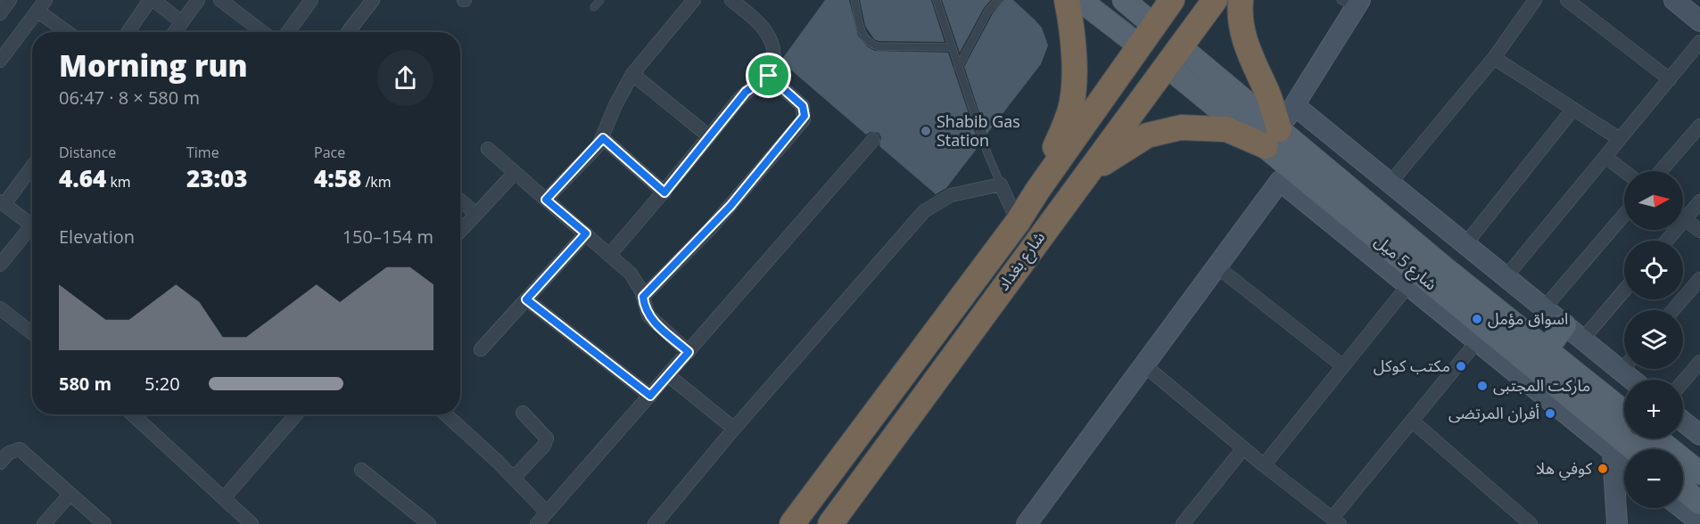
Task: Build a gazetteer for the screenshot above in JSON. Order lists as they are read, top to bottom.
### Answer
{
  "streets": {
    "highway": ["شارع بغداد"],
    "main road": ["شارع 5 ميل"]
  },
  "crossings": [
    ["شارع بغداد", "شارع 5 ميل"]
  ],
  "places": [
    "Shabib Gas Station",
    "اسواق مؤمل",
    "مكتب كوكل",
    "ماركت المجتبى",
    "أفران المرتضى",
    "كوفي هلا"
  ],
  "north": "right",
  "page": {
    "heading": ["Morning run", "06:47 · 8 × 580 m"],
    "stats": [
      ["Distance", "4.64 km"],
      ["Time", "23:03"],
      ["Pace", "4:58 /km"]
    ],
    "map_buttons": ["+", "−"],
    "chart": ["Elevation", "150–154 m"],
    "list": [
      {
        "name": "580 m",
        "note": "5:20"
      }
    ]
  }
}
